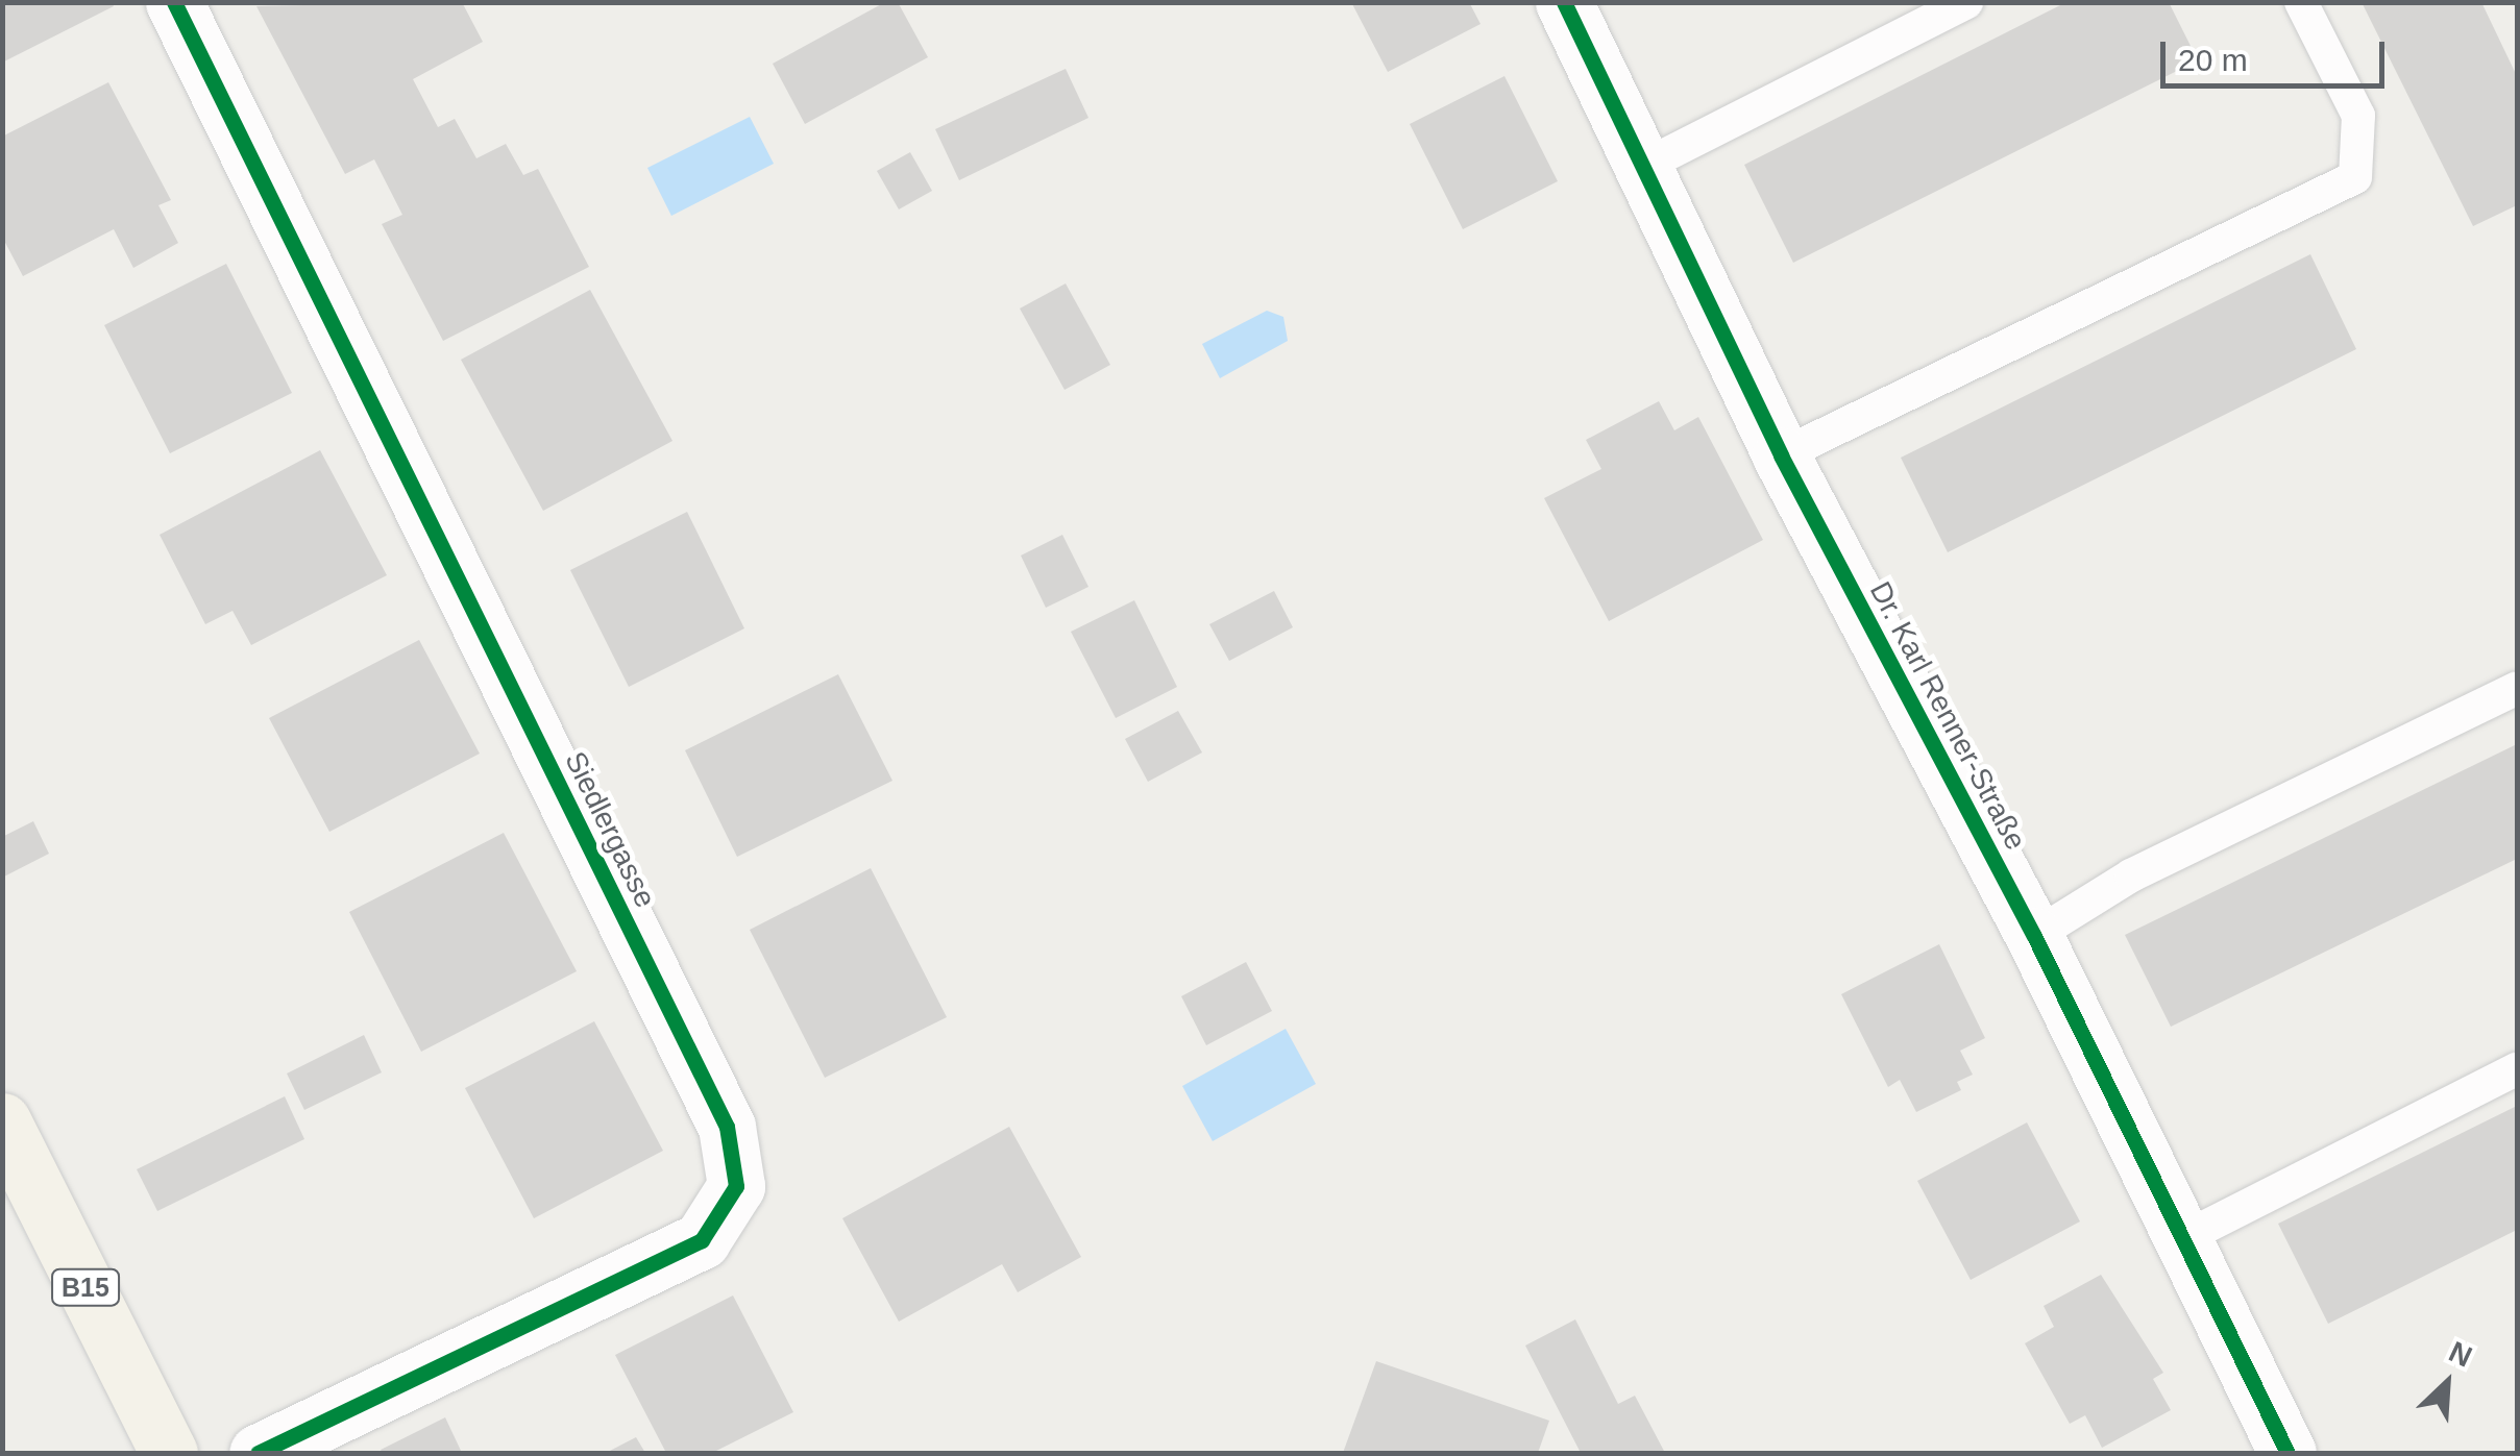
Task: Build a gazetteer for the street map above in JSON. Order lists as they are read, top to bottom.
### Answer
{
  "streets": {
    "main road": ["B15"],
    "street": ["Dr. Karl Renner-Straße", "Siedlergasse"]
  },
  "scale_bar": "20 m",
  "north": "top right"
}
